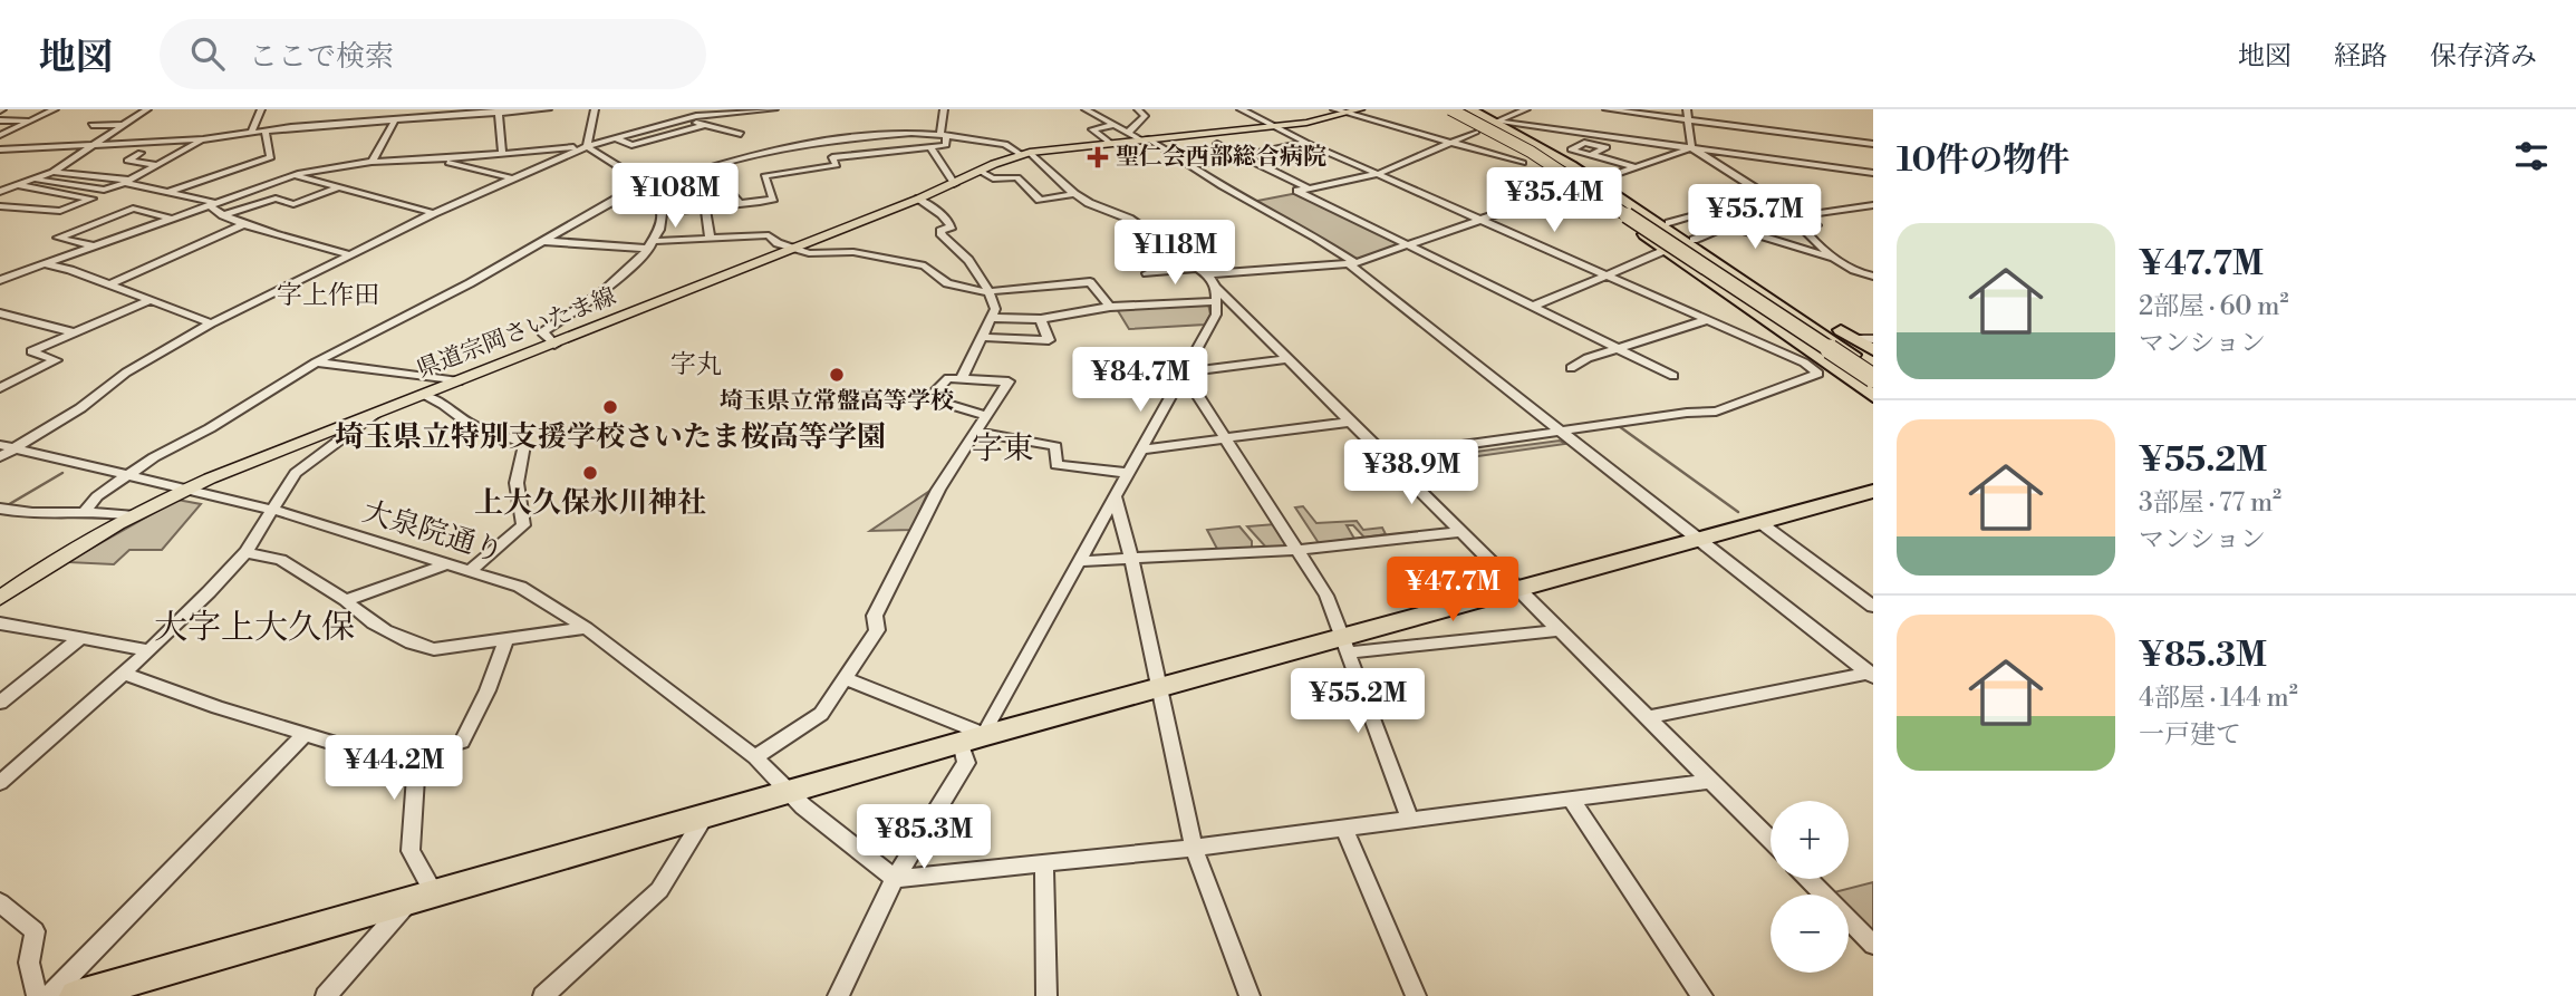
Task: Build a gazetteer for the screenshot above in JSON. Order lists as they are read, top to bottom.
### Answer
{
  "streets": {
    "main road": ["県道宗岡さいたま線"],
    "street": ["大泉院通り"]
  },
  "crossings": [
    ["県道宗岡さいたま線", "大泉院通り"]
  ],
  "districts": [
    "字上作田",
    "字丸",
    "字東",
    "大字上大久保"
  ],
  "places": {
    "health": ["聖仁会西部総合病院"],
    "other": ["埼玉県立常盤高等学校", "埼玉県立特別支援学校さいたま桜高等学園", "上大久保氷川神社"]
  },
  "page": {
    "header": "地図",
    "search": "ここで検索",
    "nav": ["地図", "経路", "保存済み"],
    "heading": "10件の物件",
    "price": [
      "¥108M",
      "¥35.4M",
      "¥55.7M",
      "¥118M",
      "¥84.7M",
      "¥38.9M",
      "¥47.7M",
      "¥55.2M",
      "¥44.2M",
      "¥85.3M"
    ],
    "list": [
      {
        "name": "¥47.7M",
        "note": "2部屋 · 60 m² · マンション"
      },
      {
        "name": "¥55.2M",
        "note": "3部屋 · 77 m² · マンション"
      },
      {
        "name": "¥85.3M",
        "note": "4部屋 · 144 m² · 一戸建て"
      }
    ],
    "map_buttons": ["+", "−"]
  }
}
